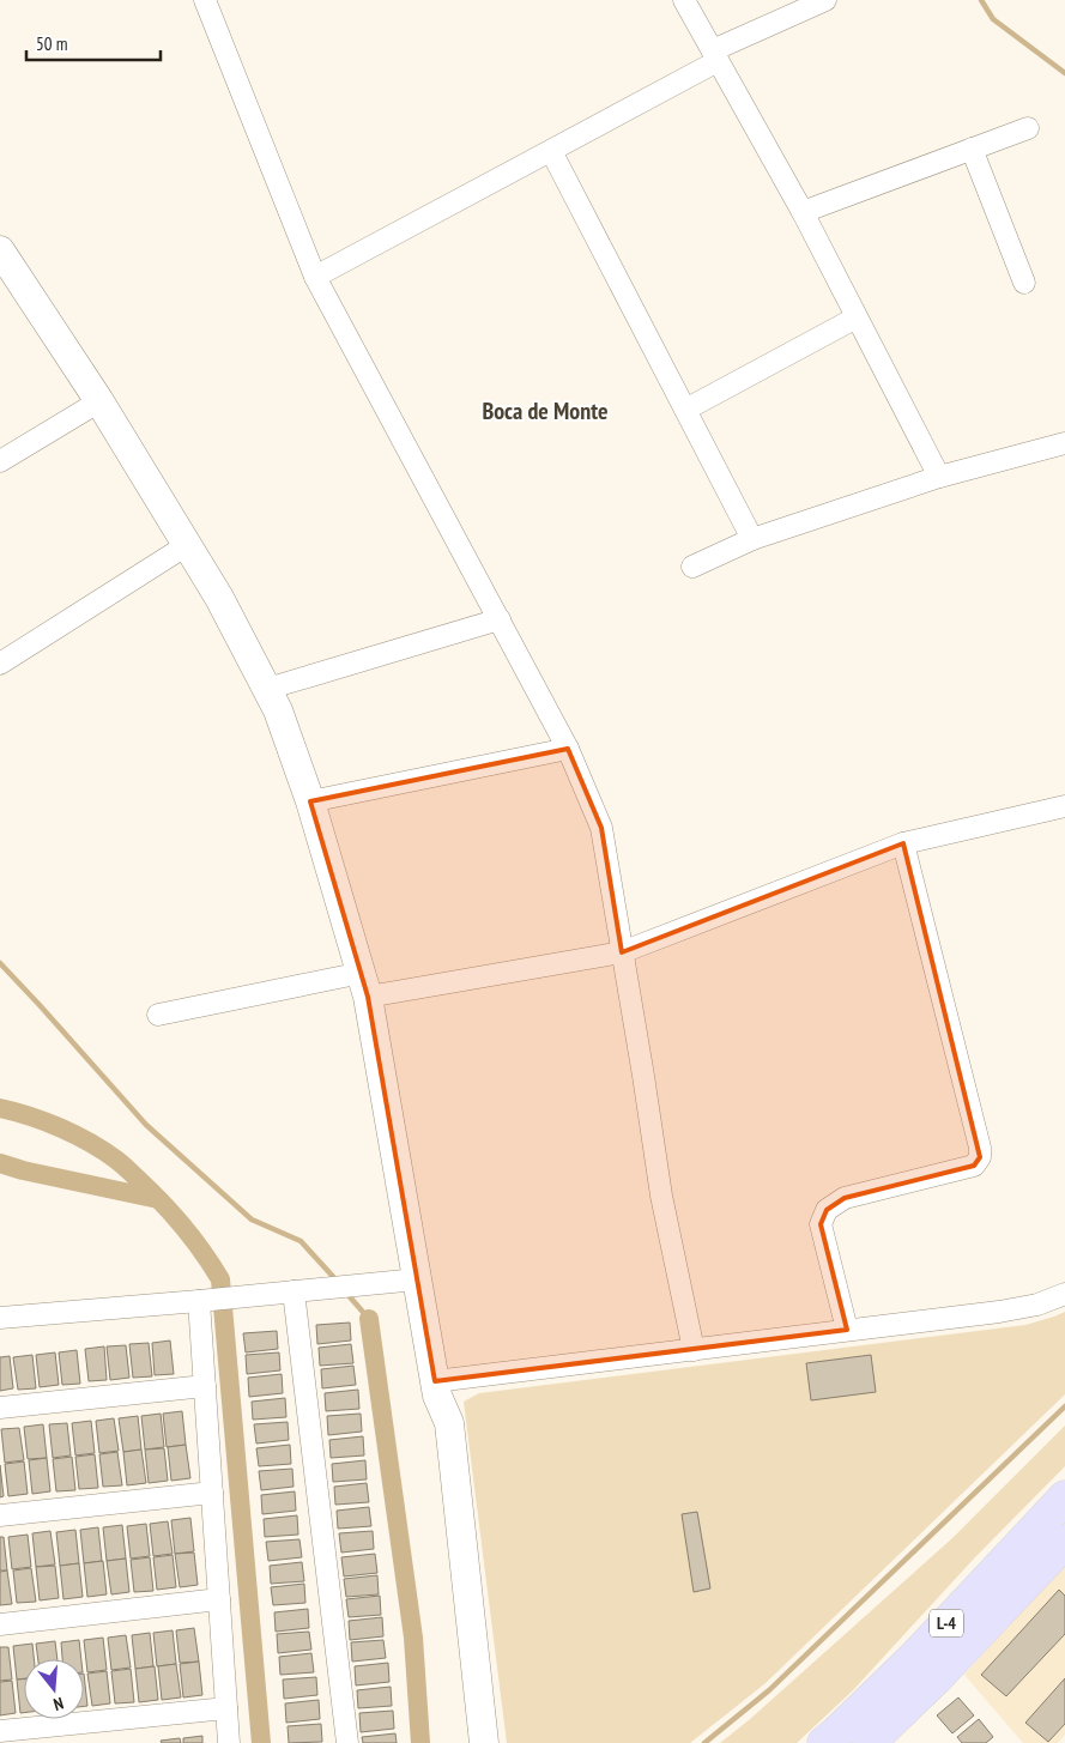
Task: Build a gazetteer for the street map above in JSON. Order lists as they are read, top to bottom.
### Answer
{
  "streets": {
    "main road": ["L-4"]
  },
  "districts": ["Boca de Monte"],
  "scale_bar": "50 m",
  "north": "bottom"
}
